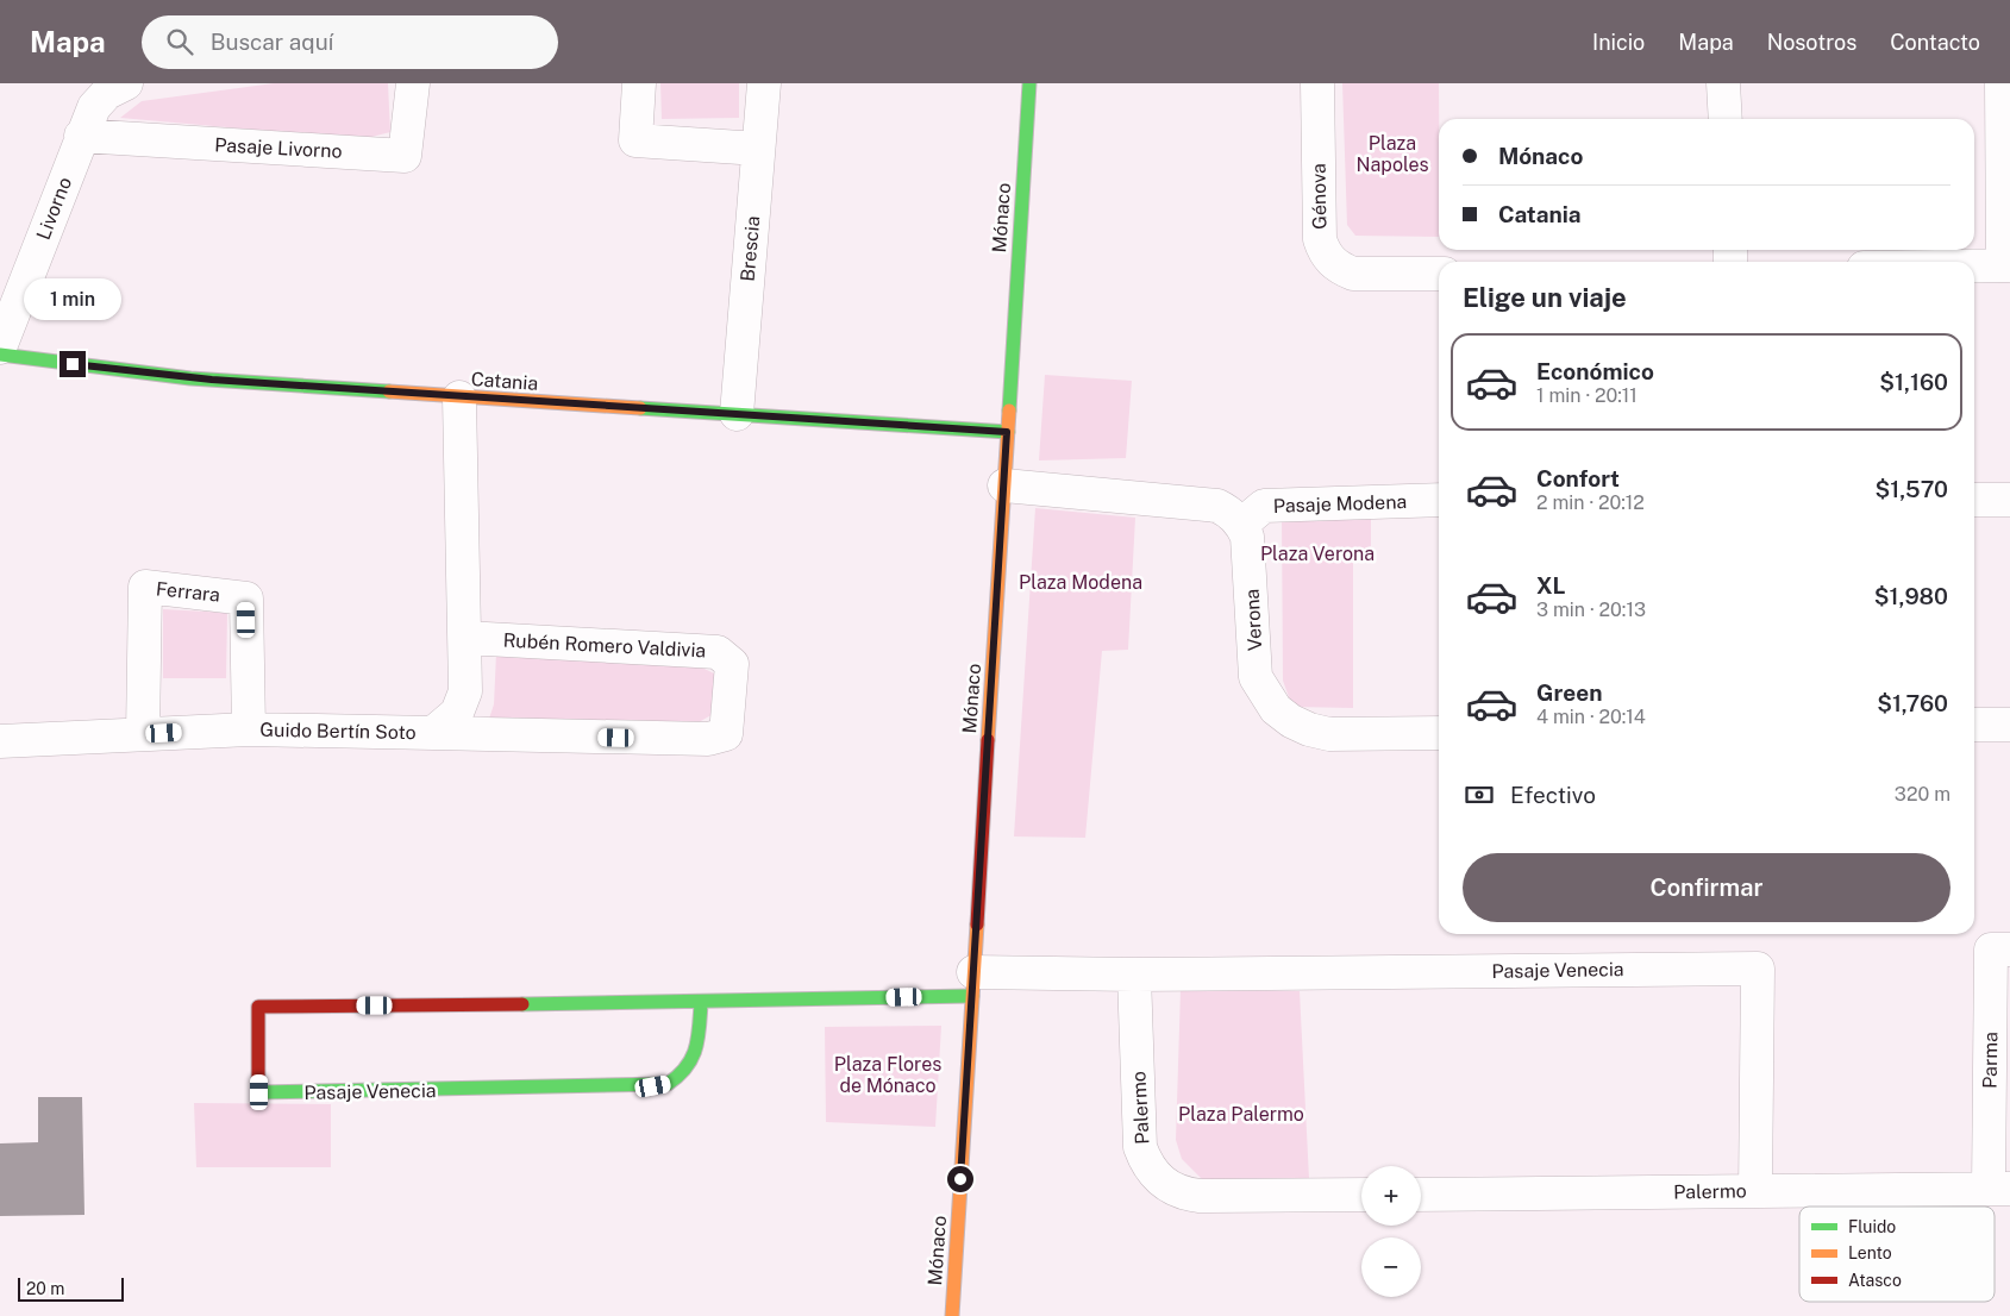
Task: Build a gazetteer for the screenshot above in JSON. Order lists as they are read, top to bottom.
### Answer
{
  "streets": {
    "street": [
      "Pasaje Livorno",
      "Génova",
      "Livorno",
      "Mónaco",
      "Brescia",
      "Catania",
      "Pasaje Modena",
      "Ferrara",
      "Verona",
      "Rubén Romero Valdivia",
      "Guido Bertín Soto",
      "Pasaje Venecia",
      "Parma",
      "Palermo"
    ]
  },
  "crossings": [
    ["Pasaje Livorno", "Livorno"],
    ["Mónaco", "Catania"],
    ["Mónaco", "Pasaje Venecia"],
    ["Brescia", "Catania"],
    ["Catania", "Guido Bertín Soto"],
    ["Pasaje Modena", "Verona"],
    ["Ferrara", "Guido Bertín Soto"],
    ["Rubén Romero Valdivia", "Guido Bertín Soto"],
    ["Pasaje Venecia", "Palermo"],
    ["Parma", "Palermo"]
  ],
  "parks": [
    "Plaza Napoles",
    "Plaza Verona",
    "Plaza Modena",
    "Plaza Flores de Mónaco",
    "Plaza Palermo"
  ],
  "legend": ["Fluido", "Lento", "Atasco"],
  "scale_bar": "20 m",
  "page": {
    "header": "Mapa",
    "search": "Buscar aquí",
    "nav": [
      "Inicio",
      "Mapa",
      "Nosotros",
      "Contacto"
    ],
    "banner": ["Mónaco", "Catania"],
    "heading": "Elige un viaje",
    "bubble": "1 min",
    "list": [
      {
        "name": "Económico",
        "note": "1 min · 20:11",
        "value": "$1,160"
      },
      {
        "name": "Confort",
        "note": "2 min · 20:12",
        "value": "$1,570"
      },
      {
        "name": "XL",
        "note": "3 min · 20:13",
        "value": "$1,980"
      },
      {
        "name": "Green",
        "note": "4 min · 20:14",
        "value": "$1,760"
      }
    ],
    "pay": ["Efectivo", "320 m"],
    "buttons": "Confirmar",
    "map_buttons": ["+", "−"],
    "scale": "20 m"
  }
}
